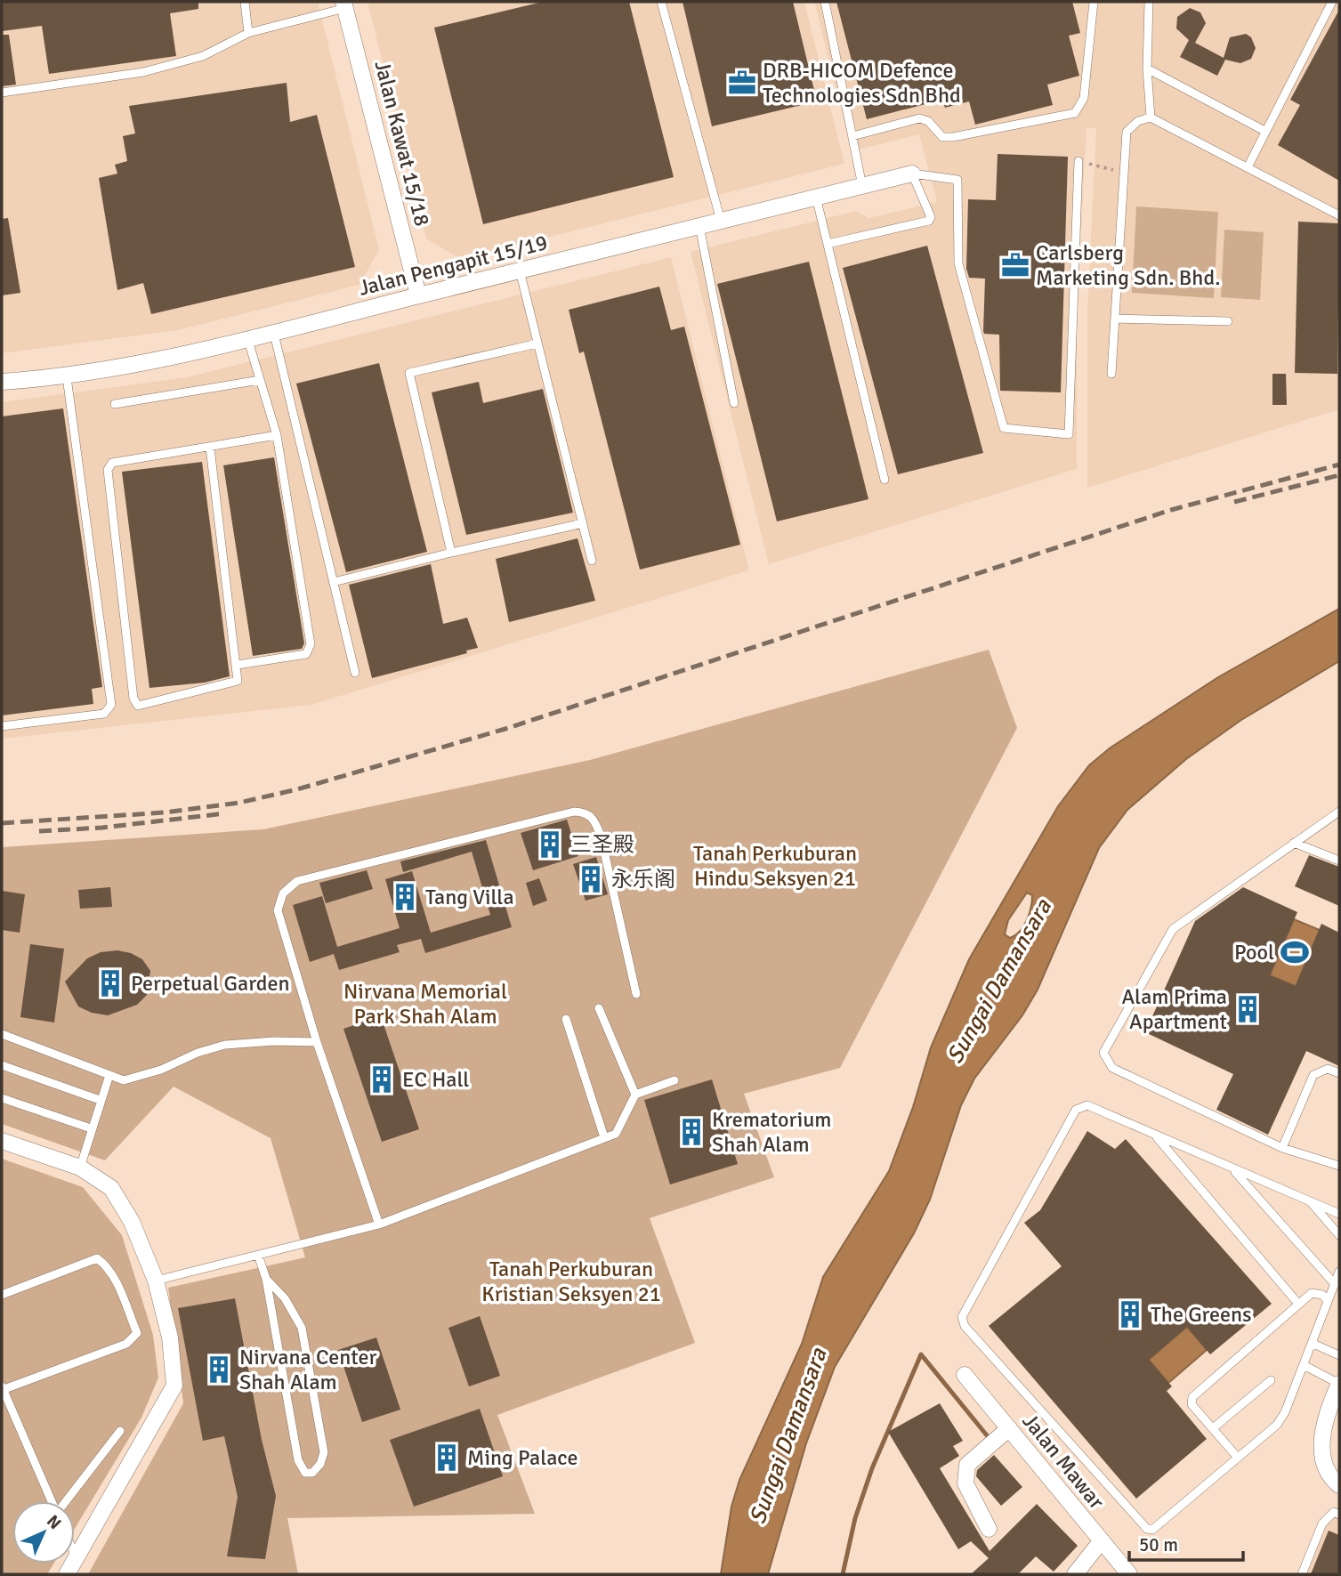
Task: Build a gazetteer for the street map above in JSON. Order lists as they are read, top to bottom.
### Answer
{
  "streets": {
    "street": ["Jalan Kawat 15/18", "Jalan Pengapit 15/19", "Jalan Mawar"]
  },
  "crossings": [
    ["Jalan Kawat 15/18", "Jalan Pengapit 15/19"]
  ],
  "water": ["Sungai Damansara"],
  "parks": ["Tanah Perkuburan Hindu Seksyen 21", "Nirvana Memorial Park Shah Alam", "Tanah Perkuburan Kristian Seksyen 21"],
  "places": {
    "office": ["DRB-HICOM Defence Technologies Sdn Bhd", "Carlsberg Marketing Sdn. Bhd."],
    "building": [
      "三圣殿",
      "永乐阁",
      "Tang Villa",
      "Perpetual Garden",
      "Alam Prima Apartment",
      "EC Hall",
      "Krematorium Shah Alam",
      "The Greens",
      "Nirvana Center Shah Alam",
      "Ming Palace"
    ],
    "sports": ["Pool"]
  },
  "scale_bar": "50 m",
  "north": "top right"
}
